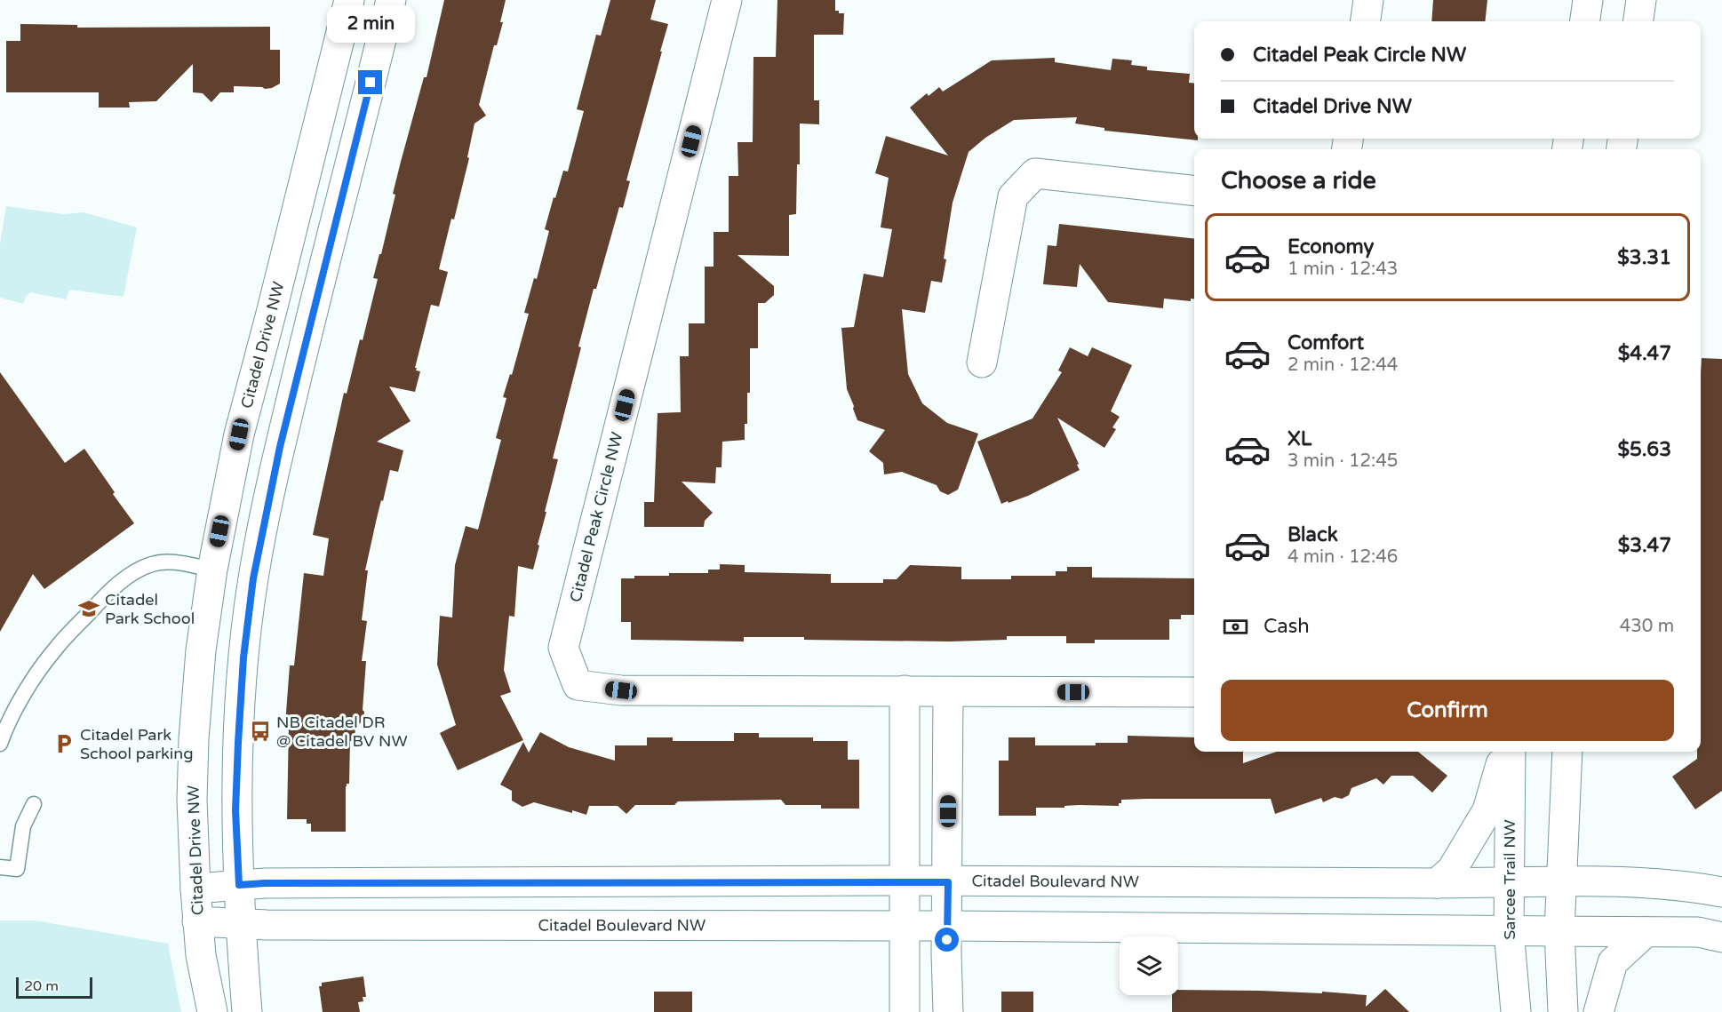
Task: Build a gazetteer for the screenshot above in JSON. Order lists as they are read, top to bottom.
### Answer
{
  "streets": {
    "street": [
      "Citadel Drive NW",
      "Citadel Peak Circle NW",
      "Sarcee Trail NW",
      "Citadel Boulevard NW"
    ]
  },
  "crossings": [
    ["Citadel Drive NW", "Citadel Boulevard NW"],
    ["Sarcee Trail NW", "Citadel Boulevard NW"]
  ],
  "places": {
    "school or university": ["Citadel Park School"],
    "bus stop": ["NB Citadel DR @ Citadel BV NW"],
    "parking": ["Citadel Park School parking"]
  },
  "scale_bar": "20 m",
  "page": {
    "bubble": "2 min",
    "banner": ["Citadel Peak Circle NW", "Citadel Drive NW"],
    "heading": "Choose a ride",
    "list": [
      {
        "name": "Economy",
        "note": "1 min · 12:43",
        "value": "$3.31"
      },
      {
        "name": "Comfort",
        "note": "2 min · 12:44",
        "value": "$4.47"
      },
      {
        "name": "XL",
        "note": "3 min · 12:45",
        "value": "$5.63"
      },
      {
        "name": "Black",
        "note": "4 min · 12:46",
        "value": "$3.47"
      }
    ],
    "pay": ["Cash", "430 m"],
    "buttons": "Confirm",
    "scale": "20 m"
  }
}
